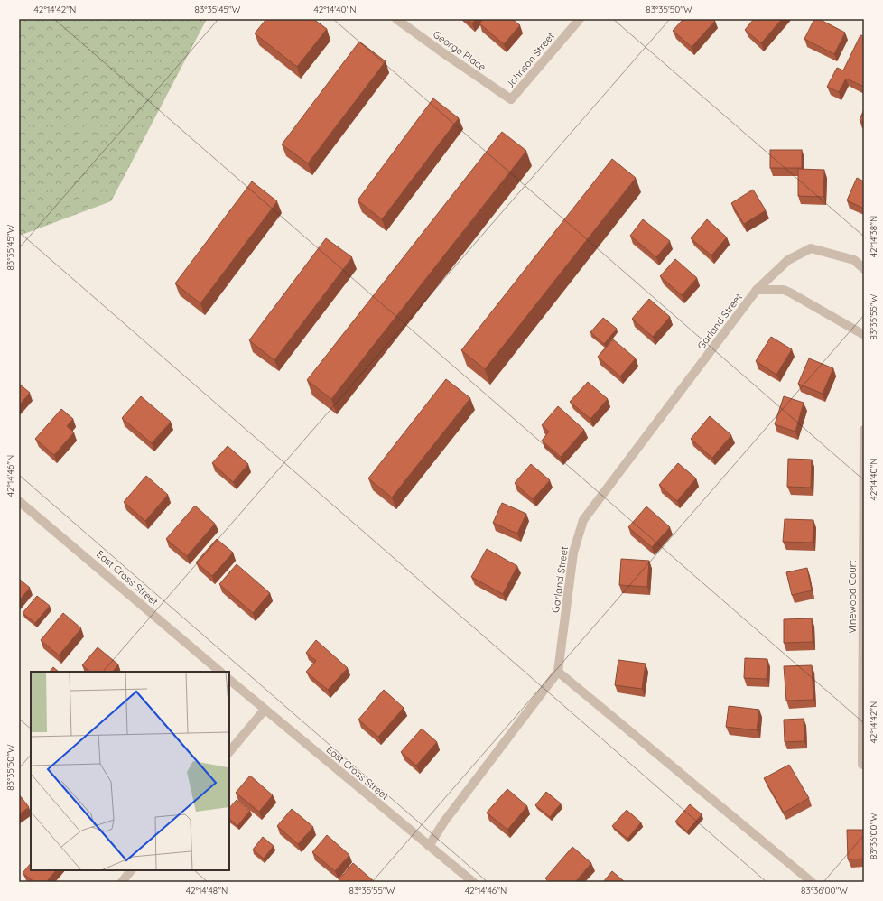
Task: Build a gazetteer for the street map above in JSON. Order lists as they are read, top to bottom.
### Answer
{
  "streets": {
    "street": [
      "George Place",
      "Johnson Street",
      "Garland Street",
      "East Cross Street",
      "Vinewood Court"
    ]
  },
  "crossings": [
    ["George Place", "Johnson Street"],
    ["Garland Street", "East Cross Street"]
  ],
  "coordinates": [
    "42°14'42\"N",
    "83°35'45\"W",
    "42°14'40\"N",
    "83°35'50\"W",
    "42°14'38\"N",
    "83°35'55\"W",
    "42°14'46\"N",
    "83°36'00\"W",
    "42°14'48\"N"
  ]
}
